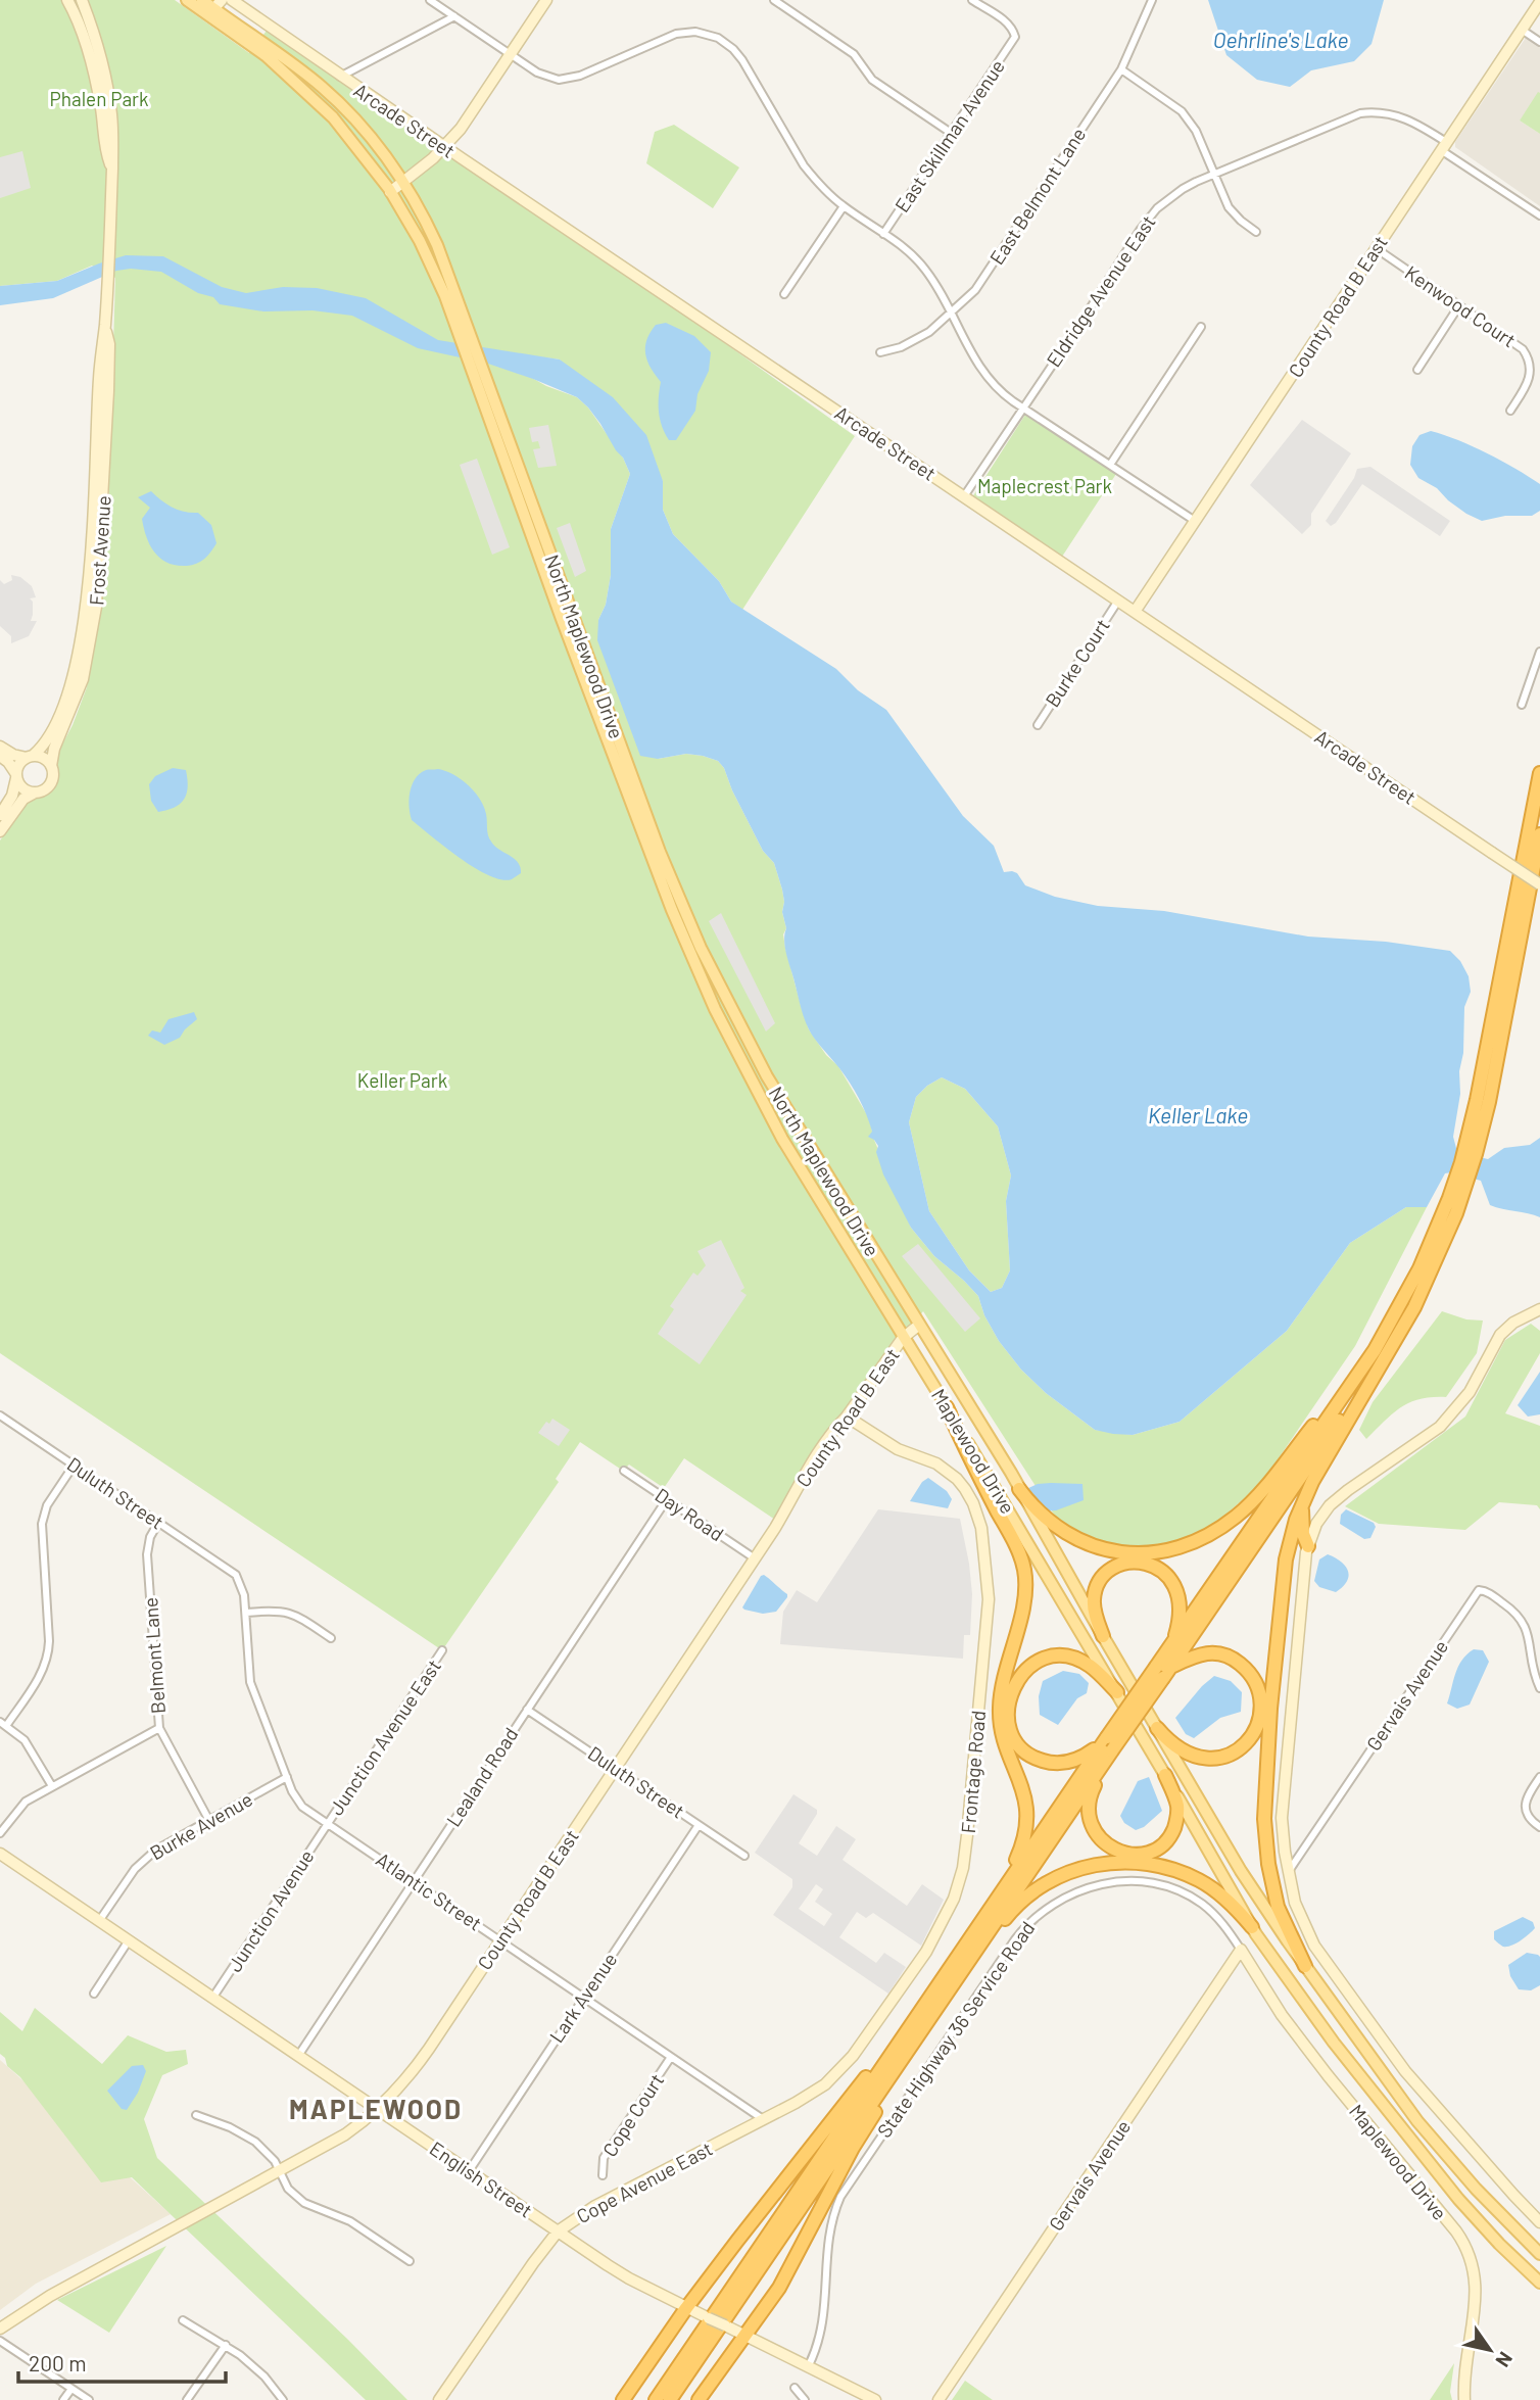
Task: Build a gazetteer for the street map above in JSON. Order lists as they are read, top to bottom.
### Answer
{
  "streets": {
    "main road": ["North Maplewood Drive", "Maplewood Drive"],
    "street": [
      "Arcade Street",
      "East Skillman Avenue",
      "East Belmont Lane",
      "Eldridge Avenue East",
      "County Road B East",
      "Kenwood Court",
      "Frost Avenue",
      "Burke Court",
      "Duluth Street",
      "Day Road",
      "Belmont Lane",
      "Gervais Avenue",
      "Junction Avenue East",
      "Frontage Road",
      "Lealand Road",
      "Burke Avenue",
      "Atlantic Street",
      "Junction Avenue",
      "Lark Avenue",
      "State Highway 36 Service Road",
      "Cope Court",
      "English Street",
      "Cope Avenue East"
    ]
  },
  "crossings": [
    ["Arcade Street", "Eldridge Avenue East"],
    ["Arcade Street", "County Road B East"],
    ["Arcade Street", "Burke Court"],
    ["Eldridge Avenue East", "County Road B East"],
    ["County Road B East", "Kenwood Court"],
    ["County Road B East", "North Maplewood Drive"],
    ["County Road B East", "Maplewood Drive"],
    ["County Road B East", "Duluth Street"],
    ["County Road B East", "Day Road"],
    ["County Road B East", "Frontage Road"],
    ["County Road B East", "Atlantic Street"],
    ["County Road B East", "English Street"],
    ["North Maplewood Drive", "Maplewood Drive"],
    ["Maplewood Drive", "Gervais Avenue"],
    ["Maplewood Drive", "State Highway 36 Service Road"],
    ["Duluth Street", "Belmont Lane"],
    ["Duluth Street", "Lealand Road"],
    ["Duluth Street", "Atlantic Street"],
    ["Duluth Street", "Lark Avenue"],
    ["Day Road", "Lealand Road"],
    ["Gervais Avenue", "State Highway 36 Service Road"],
    ["Junction Avenue East", "Atlantic Street"],
    ["Junction Avenue East", "Junction Avenue"],
    ["Frontage Road", "Atlantic Street"],
    ["Frontage Road", "Cope Avenue East"],
    ["Lealand Road", "Atlantic Street"],
    ["Lealand Road", "English Street"],
    ["Burke Avenue", "Atlantic Street"],
    ["Burke Avenue", "English Street"],
    ["Atlantic Street", "Junction Avenue"],
    ["Atlantic Street", "Lark Avenue"],
    ["Atlantic Street", "Cope Court"],
    ["Atlantic Street", "Cope Avenue East"],
    ["Junction Avenue", "English Street"],
    ["Lark Avenue", "English Street"],
    ["State Highway 36 Service Road", "English Street"],
    ["English Street", "Cope Avenue East"]
  ],
  "districts": ["MAPLEWOOD"],
  "water": ["Oehrline's Lake", "Keller Lake"],
  "parks": ["Phalen Park", "Maplecrest Park", "Keller Park"],
  "scale_bar": "200 m",
  "north": "bottom right"
}
